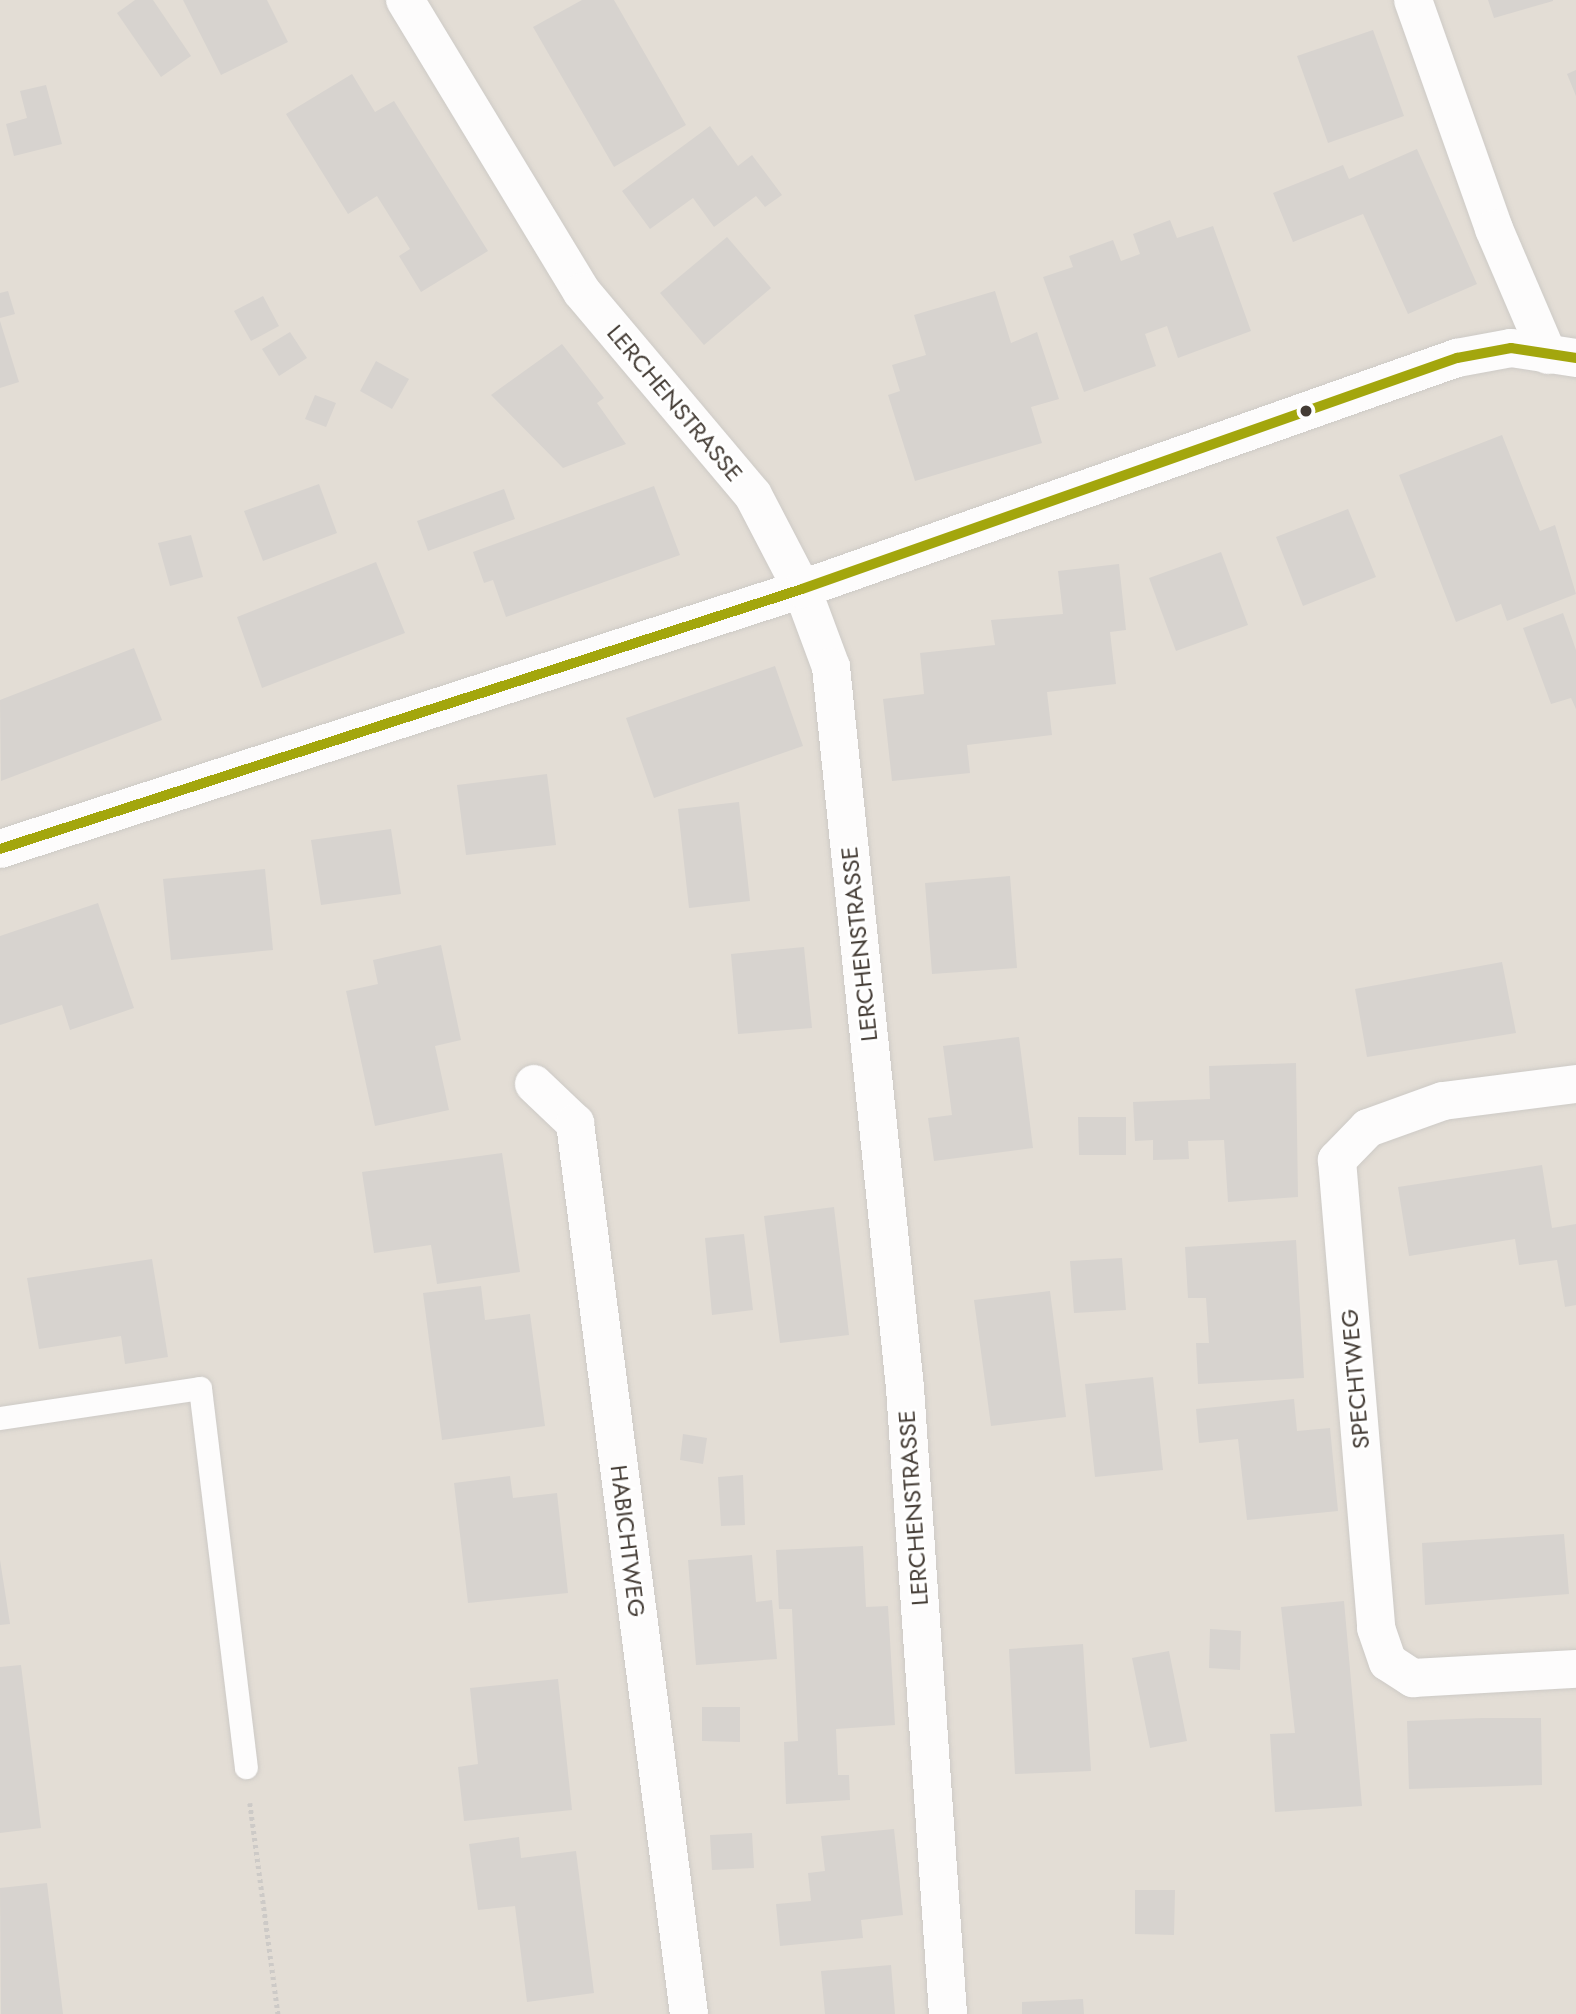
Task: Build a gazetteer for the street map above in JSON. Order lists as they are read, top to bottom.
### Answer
{
  "streets": {
    "street": ["LERCHENSTRASSE", "SPECHTWEG", "HABICHTWEG"]
  }
}
